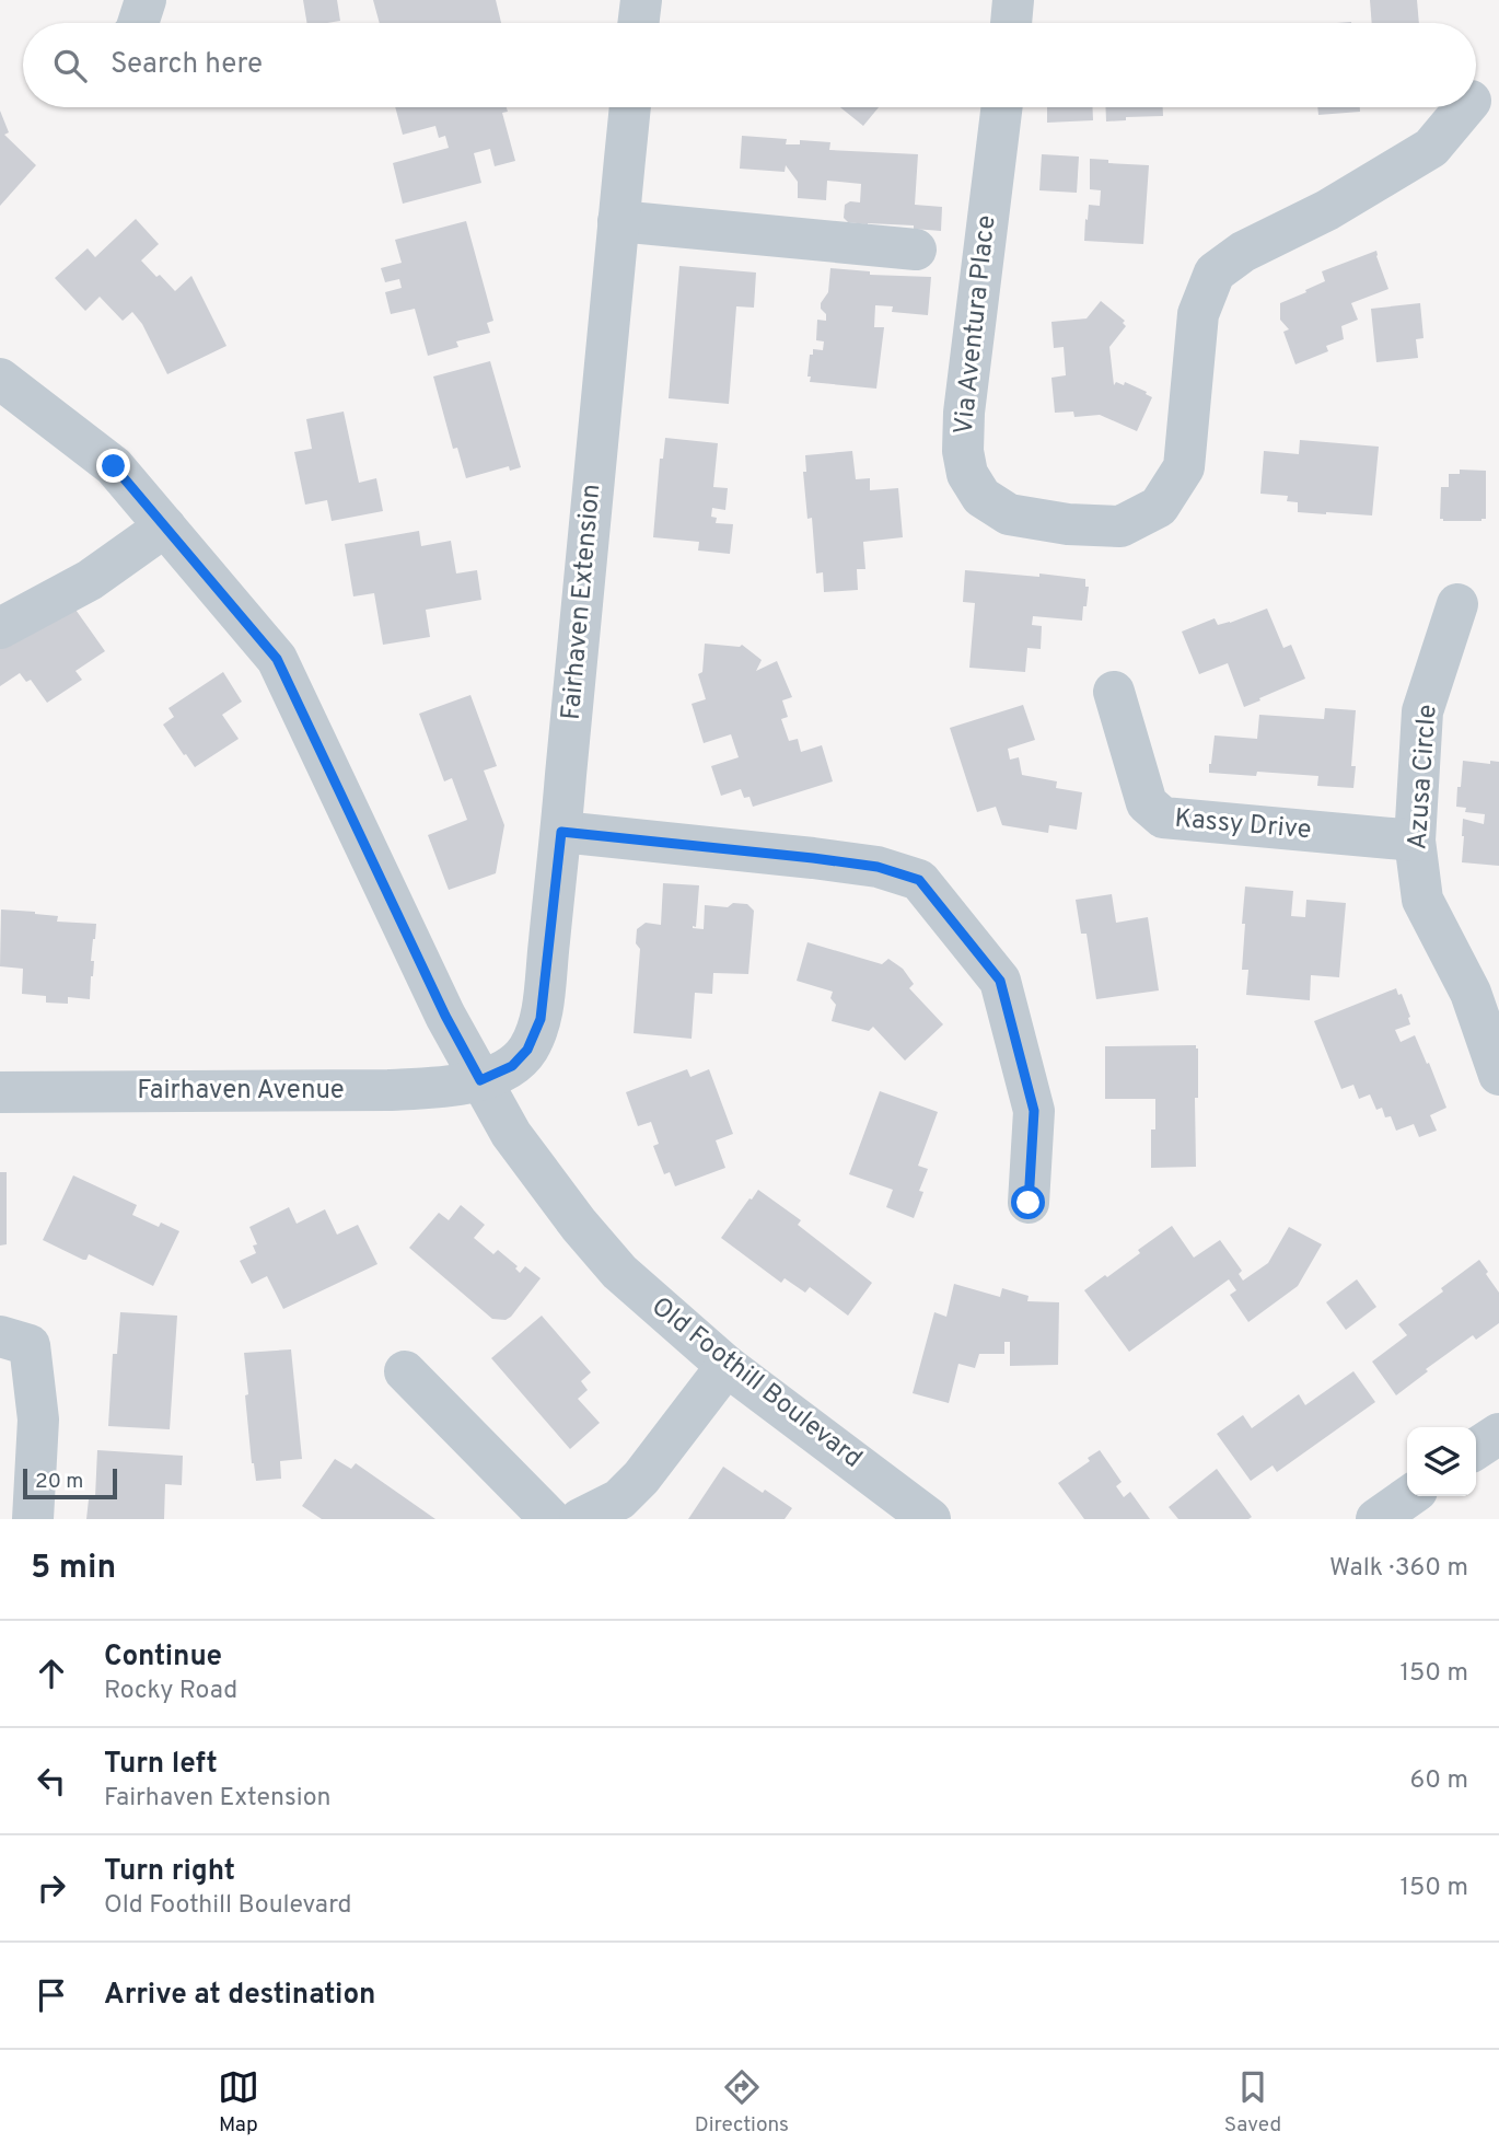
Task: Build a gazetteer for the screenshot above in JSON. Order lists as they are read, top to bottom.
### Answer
{
  "streets": {
    "street": [
      "Via Aventura Place",
      "Fairhaven Extension",
      "Azusa Circle",
      "Kassy Drive",
      "Fairhaven Avenue",
      "Old Foothill Boulevard"
    ]
  },
  "crossings": [
    ["Fairhaven Extension", "Fairhaven Avenue"],
    ["Fairhaven Extension", "Old Foothill Boulevard"],
    ["Azusa Circle", "Kassy Drive"],
    ["Fairhaven Avenue", "Old Foothill Boulevard"]
  ],
  "scale_bar": "20 m",
  "page": {
    "search": "Search here",
    "scale": "20 m",
    "heading": ["5 min", "Walk · 360 m"],
    "list": [
      ["Continue", "Rocky Road", "150 m"],
      ["Turn left", "Fairhaven Extension", "60 m"],
      ["Turn right", "Old Foothill Boulevard", "150 m"],
      "Arrive at destination"
    ],
    "nav": ["Map", "Directions", "Saved"]
  }
}
